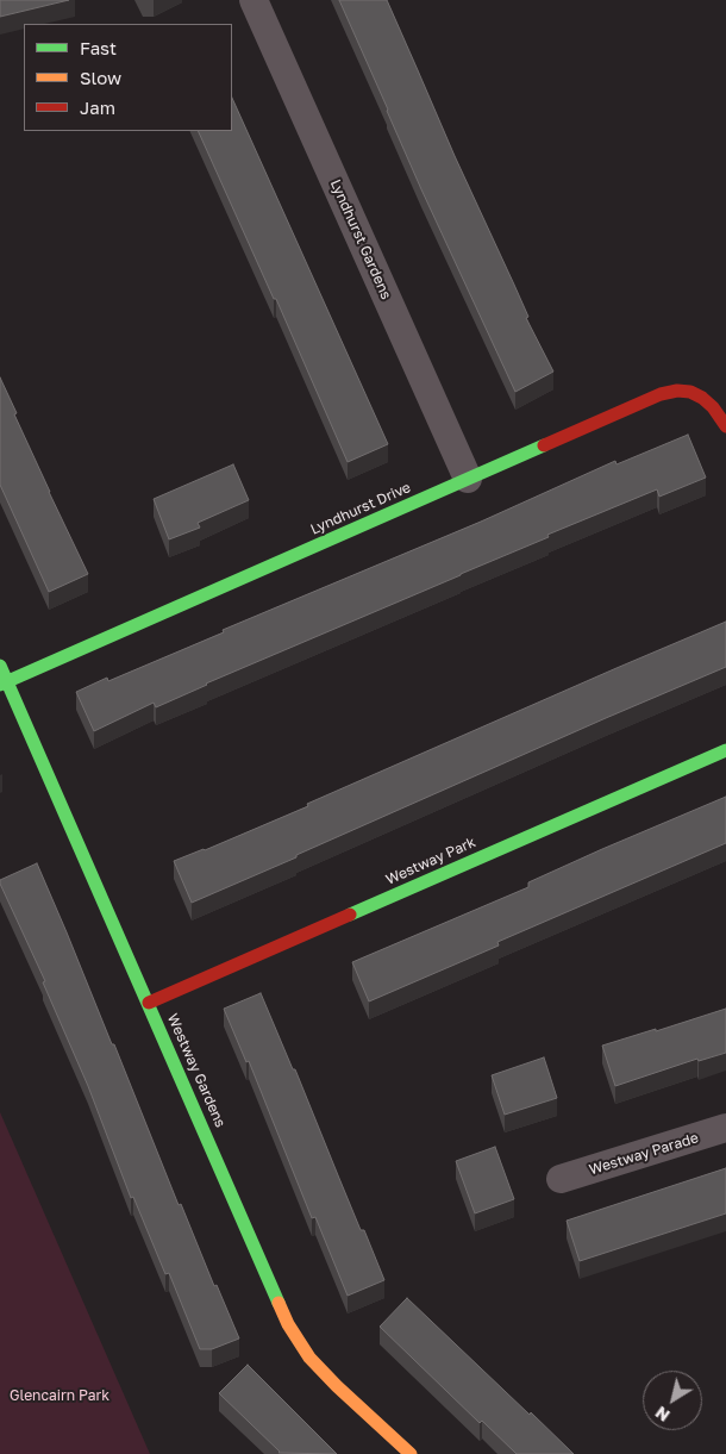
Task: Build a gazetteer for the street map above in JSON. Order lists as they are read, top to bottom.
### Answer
{
  "streets": {
    "street": [
      "Lyndhurst Gardens",
      "Lyndhurst Drive",
      "Westway Park",
      "Westway Gardens",
      "Westway Parade"
    ]
  },
  "crossings": [
    ["Lyndhurst Gardens", "Lyndhurst Drive"],
    ["Lyndhurst Drive", "Westway Gardens"],
    ["Westway Park", "Westway Gardens"]
  ],
  "parks": ["Glencairn Park"],
  "legend": ["Fast", "Slow", "Jam"],
  "north": "bottom left"
}
